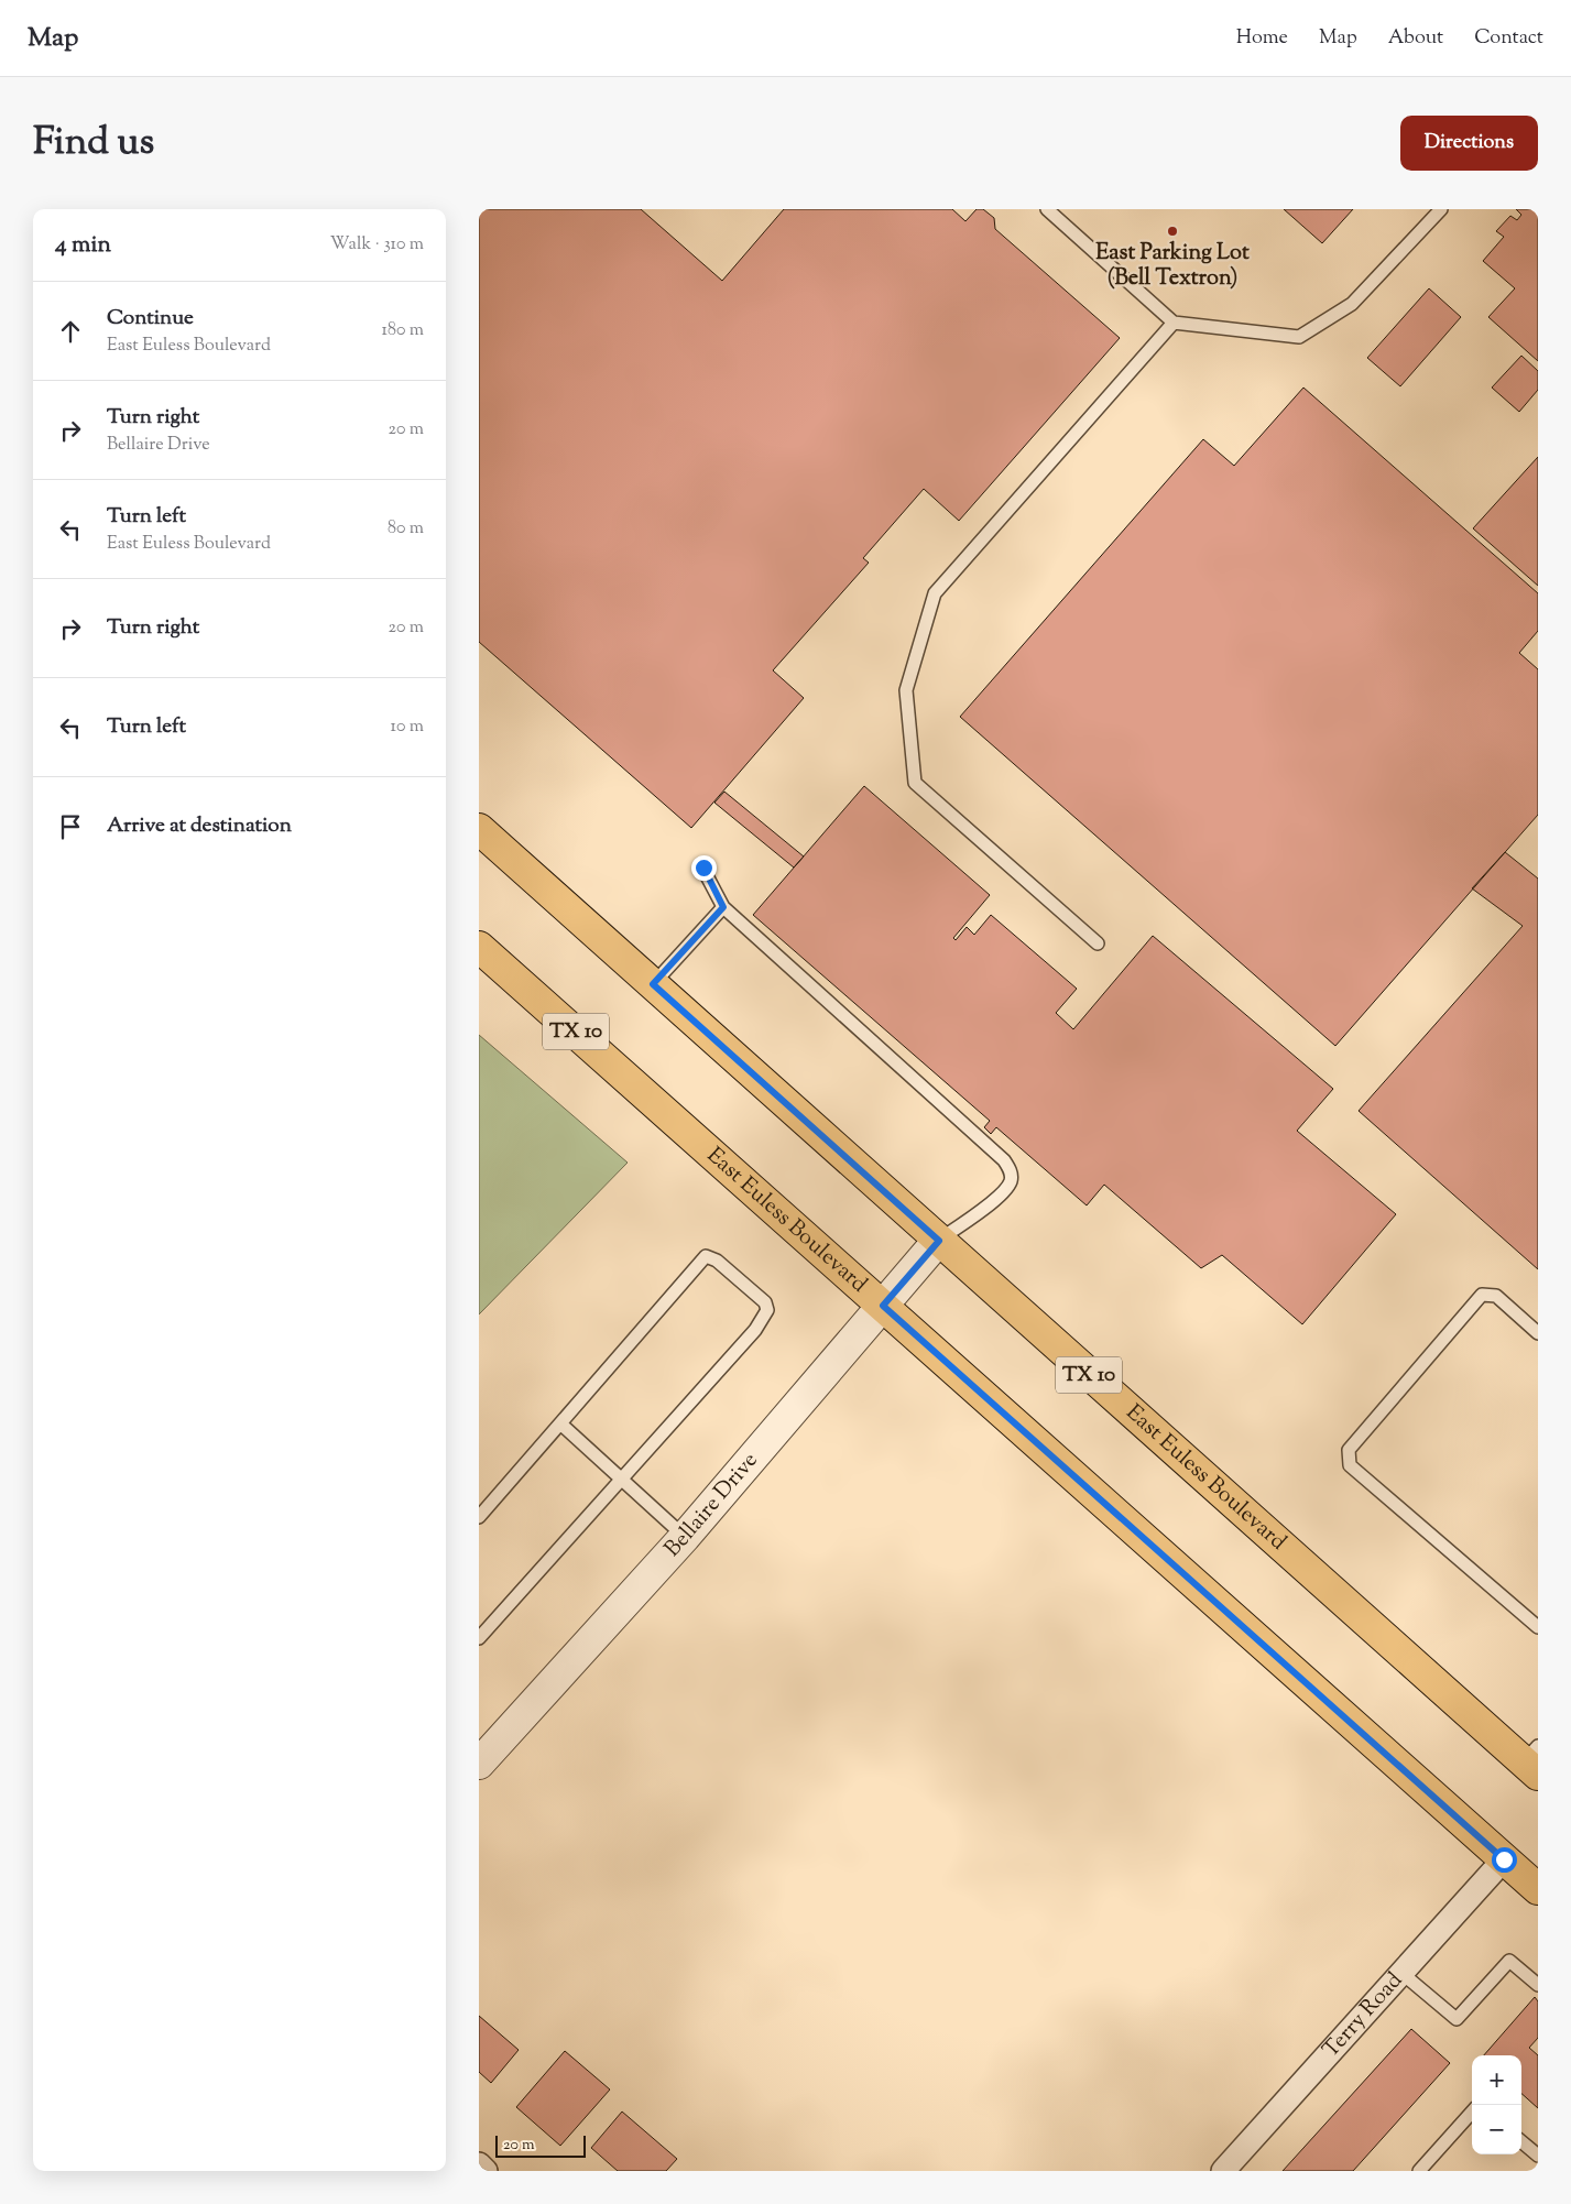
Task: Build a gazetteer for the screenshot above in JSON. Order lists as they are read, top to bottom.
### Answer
{
  "streets": {
    "main road": ["TX 10", "East Euless Boulevard"],
    "street": ["Bellaire Drive", "Terry Road"]
  },
  "crossings": [
    ["East Euless Boulevard", "Bellaire Drive"],
    ["East Euless Boulevard", "Terry Road"]
  ],
  "places": ["East Parking Lot (Bell Textron)"],
  "scale_bar": "20 m",
  "page": {
    "header": "Map",
    "nav": [
      "Home",
      "Map",
      "About",
      "Contact"
    ],
    "title": "Find us",
    "buttons": "Directions",
    "heading": ["4 min", "Walk · 310 m"],
    "list": [
      ["Continue", "East Euless Boulevard", "180 m"],
      ["Turn right", "Bellaire Drive", "20 m"],
      ["Turn left", "East Euless Boulevard", "80 m"],
      ["Turn right", "20 m"],
      ["Turn left", "10 m"],
      "Arrive at destination"
    ],
    "map_buttons": ["+", "−"],
    "scale": "20 m"
  }
}
